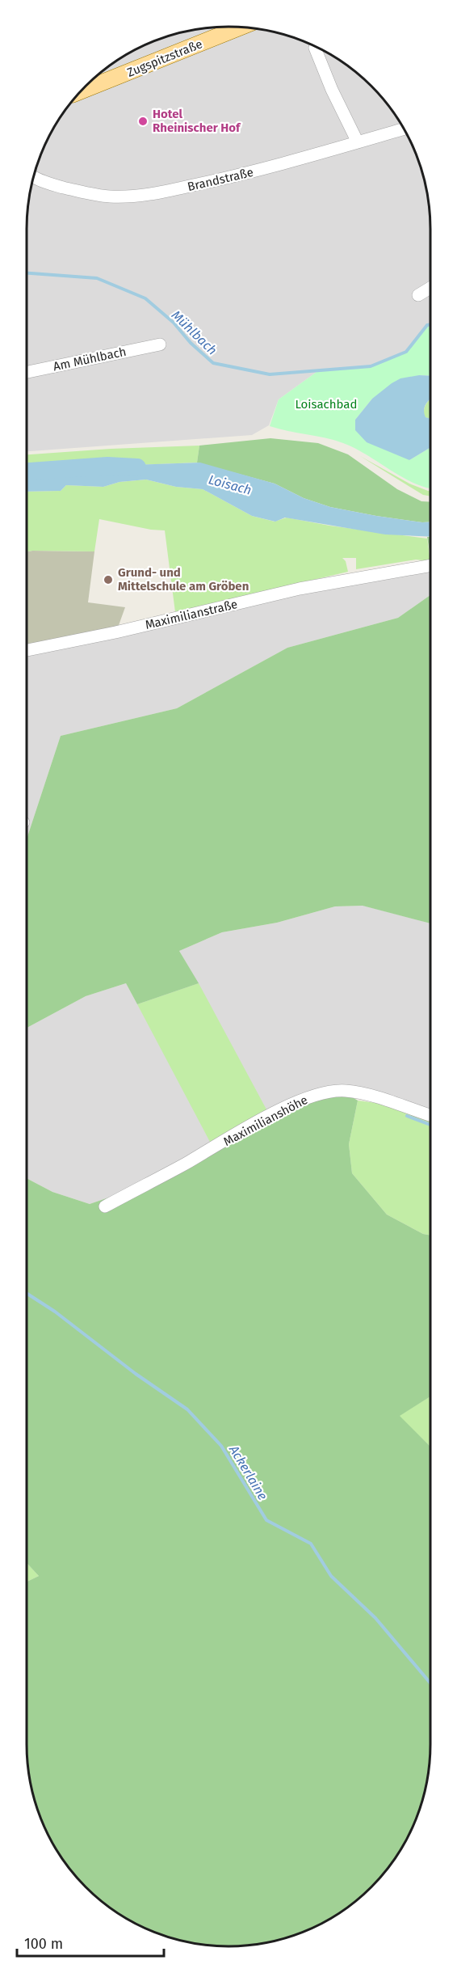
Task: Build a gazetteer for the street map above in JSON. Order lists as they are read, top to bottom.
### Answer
{
  "streets": {
    "main road": ["Zugspitzstraße"],
    "street": [
      "Brandstraße",
      "Am Mühlbach",
      "Maximilianstraße",
      "Maximilianshöhe"
    ]
  },
  "water": ["Mühlbach", "Loisach", "Ackerlaine"],
  "parks": ["Loisachbad"],
  "places": ["Hotel Rheinischer Hof", "Grund- und Mittelschule am Gröben"],
  "scale_bar": "100 m"
}
